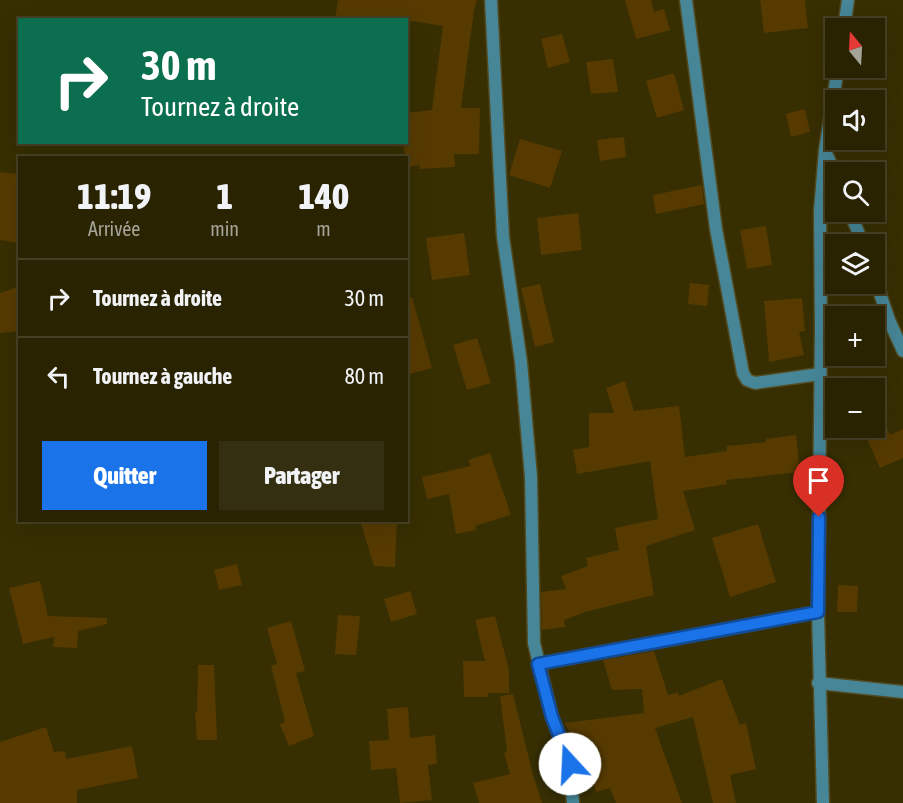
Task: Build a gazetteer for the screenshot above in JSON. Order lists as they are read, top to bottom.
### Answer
{
  "north": "top",
  "page": {
    "map_buttons": ["+", "−"],
    "turn": ["30 m", "Tournez à droite"],
    "eta": [
      "11:19",
      "Arrivée",
      "1",
      "min",
      "140",
      "m"
    ],
    "list": [
      {
        "name": "Tournez à droite",
        "value": "30 m"
      },
      {
        "name": "Tournez à gauche",
        "value": "80 m"
      }
    ],
    "buttons": ["Quitter", "Partager"]
  }
}
